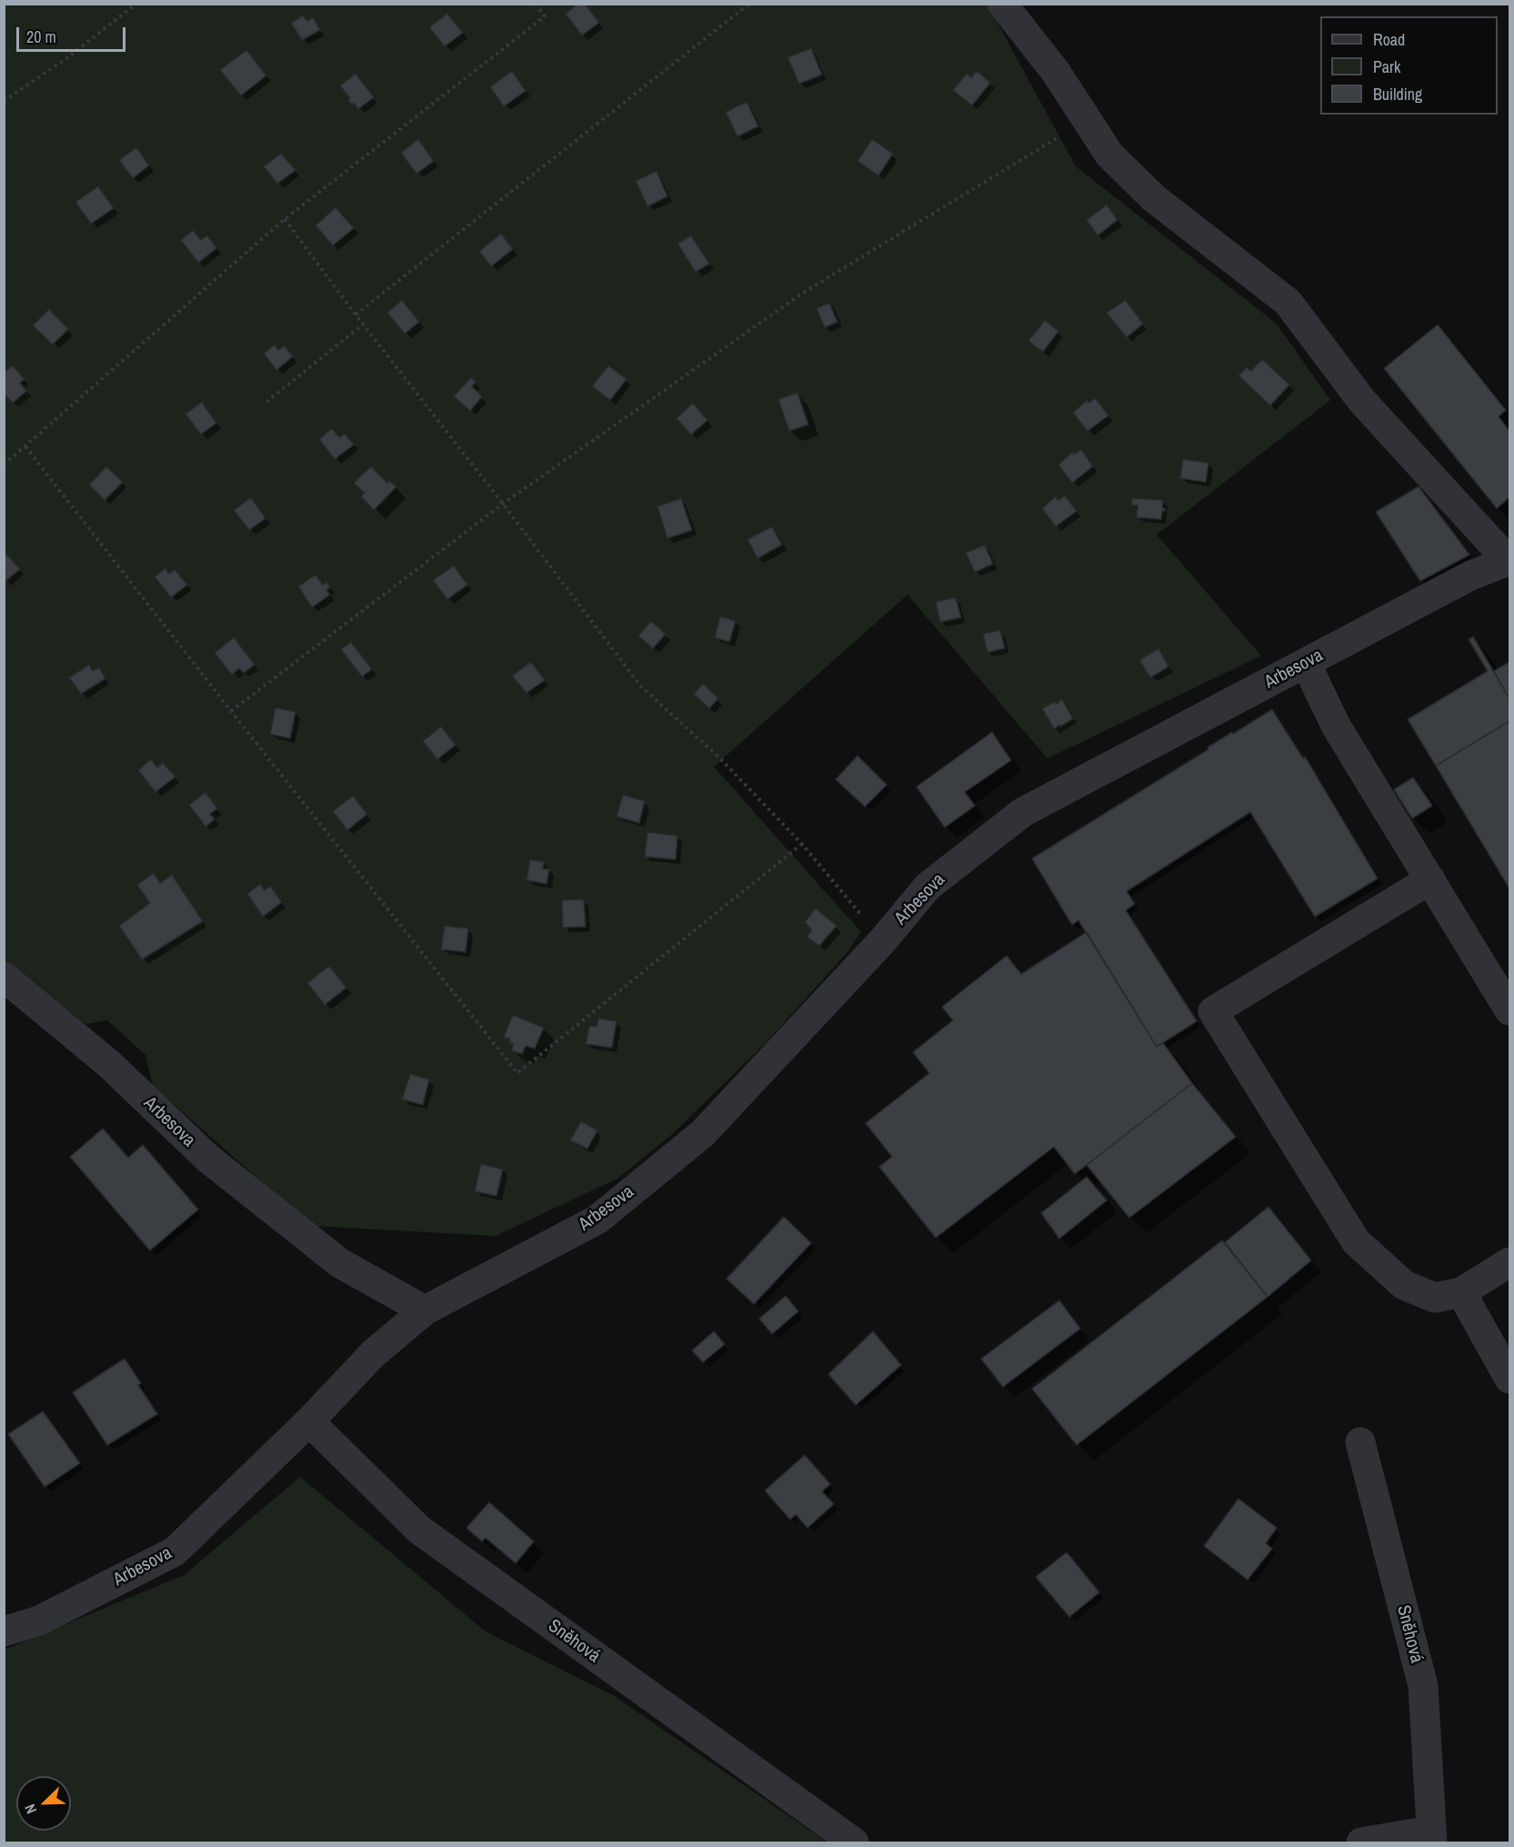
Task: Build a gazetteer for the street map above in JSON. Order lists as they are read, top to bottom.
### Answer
{
  "streets": {
    "street": ["Arbesova", "Sněhová"]
  },
  "crossings": [
    ["Arbesova", "Sněhová"]
  ],
  "legend": ["Road", "Park", "Building"],
  "scale_bar": "20 m",
  "north": "bottom left"
}
